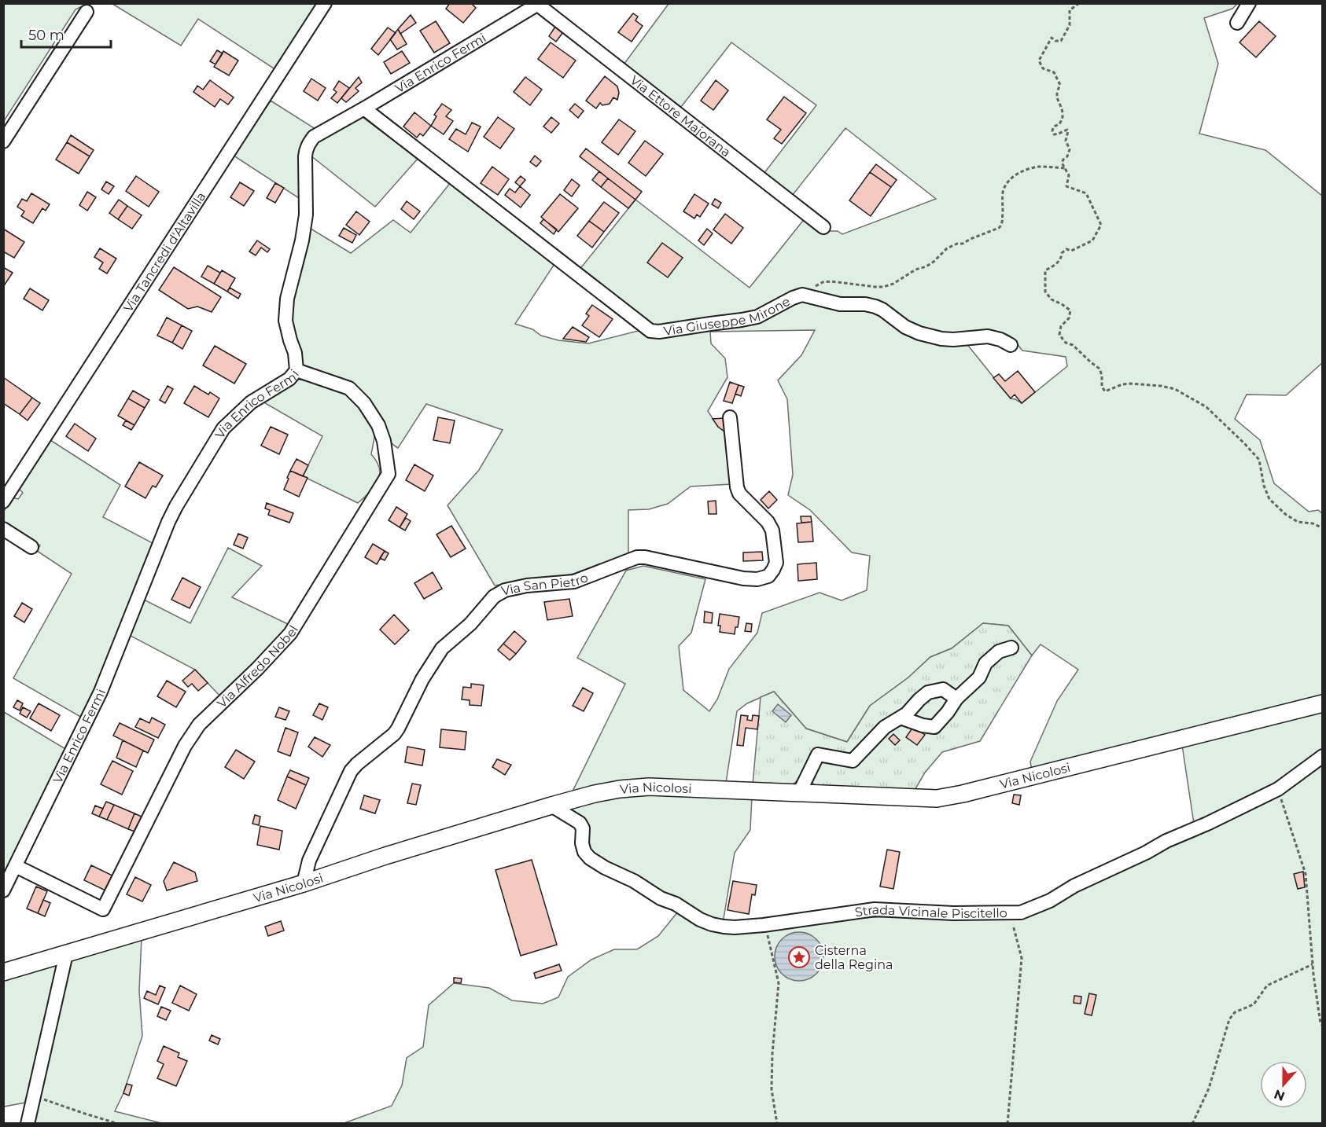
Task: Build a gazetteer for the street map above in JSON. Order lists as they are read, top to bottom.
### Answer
{
  "streets": {
    "main road": ["Via Nicolosi"],
    "street": [
      "Via Enrico Fermi",
      "Via Ettore Majorana",
      "Via Tancredi d'Altavilla",
      "Via Giuseppe Mirone",
      "Via San Pietro",
      "Via Alfredo Nobel",
      "Strada Vicinale Piscitello"
    ]
  },
  "crossings": [
    ["Via Enrico Fermi", "Via Ettore Majorana"],
    ["Via Enrico Fermi", "Via Giuseppe Mirone"],
    ["Via Enrico Fermi", "Via Alfredo Nobel"],
    ["Via San Pietro", "Via Nicolosi"],
    ["Via Nicolosi", "Strada Vicinale Piscitello"]
  ],
  "places": {
    "place": ["Cisterna della Regina"]
  },
  "scale_bar": "50 m",
  "north": "bottom"
}
